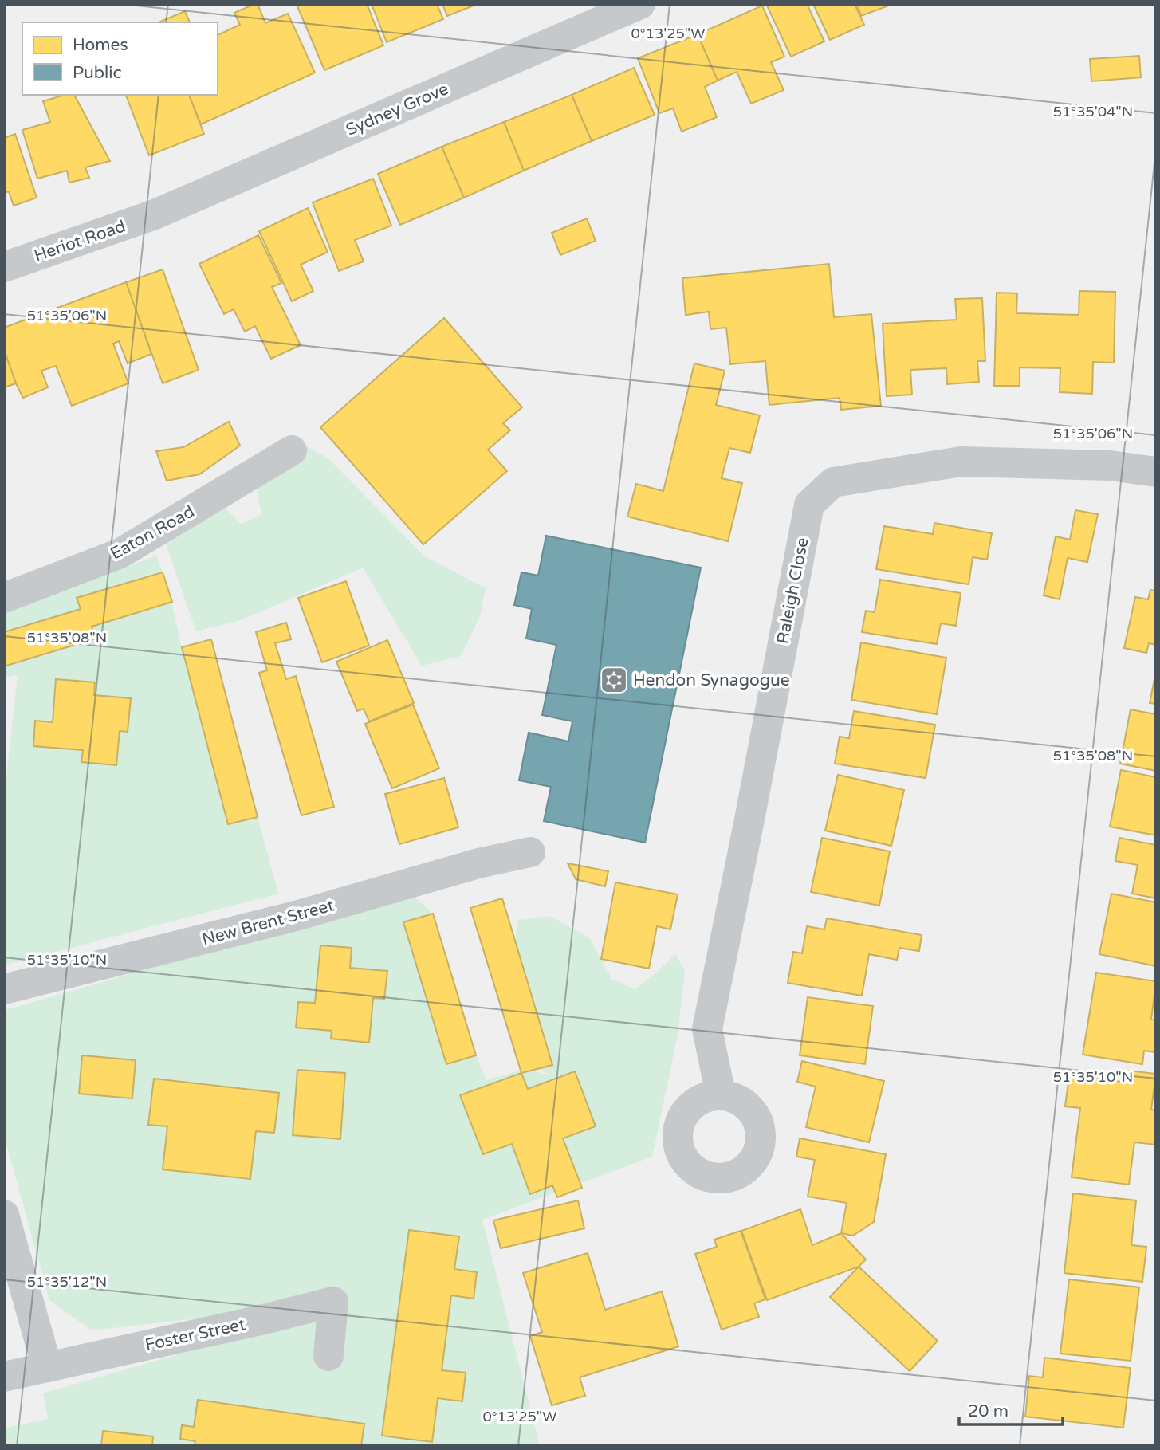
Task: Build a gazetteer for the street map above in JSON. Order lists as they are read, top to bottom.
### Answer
{
  "streets": {
    "street": [
      "Sydney Grove",
      "Heriot Road",
      "Eaton Road",
      "Raleigh Close",
      "New Brent Street",
      "Foster Street"
    ]
  },
  "crossings": [
    ["Sydney Grove", "Heriot Road"]
  ],
  "places": {
    "synagogue": ["Hendon Synagogue"]
  },
  "legend": ["Homes", "Public"],
  "scale_bar": "20 m",
  "coordinates": [
    "0°13'25\"W",
    "51°35'04\"N",
    "51°35'06\"N",
    "51°35'08\"N",
    "51°35'10\"N",
    "51°35'12\"N"
  ]
}
